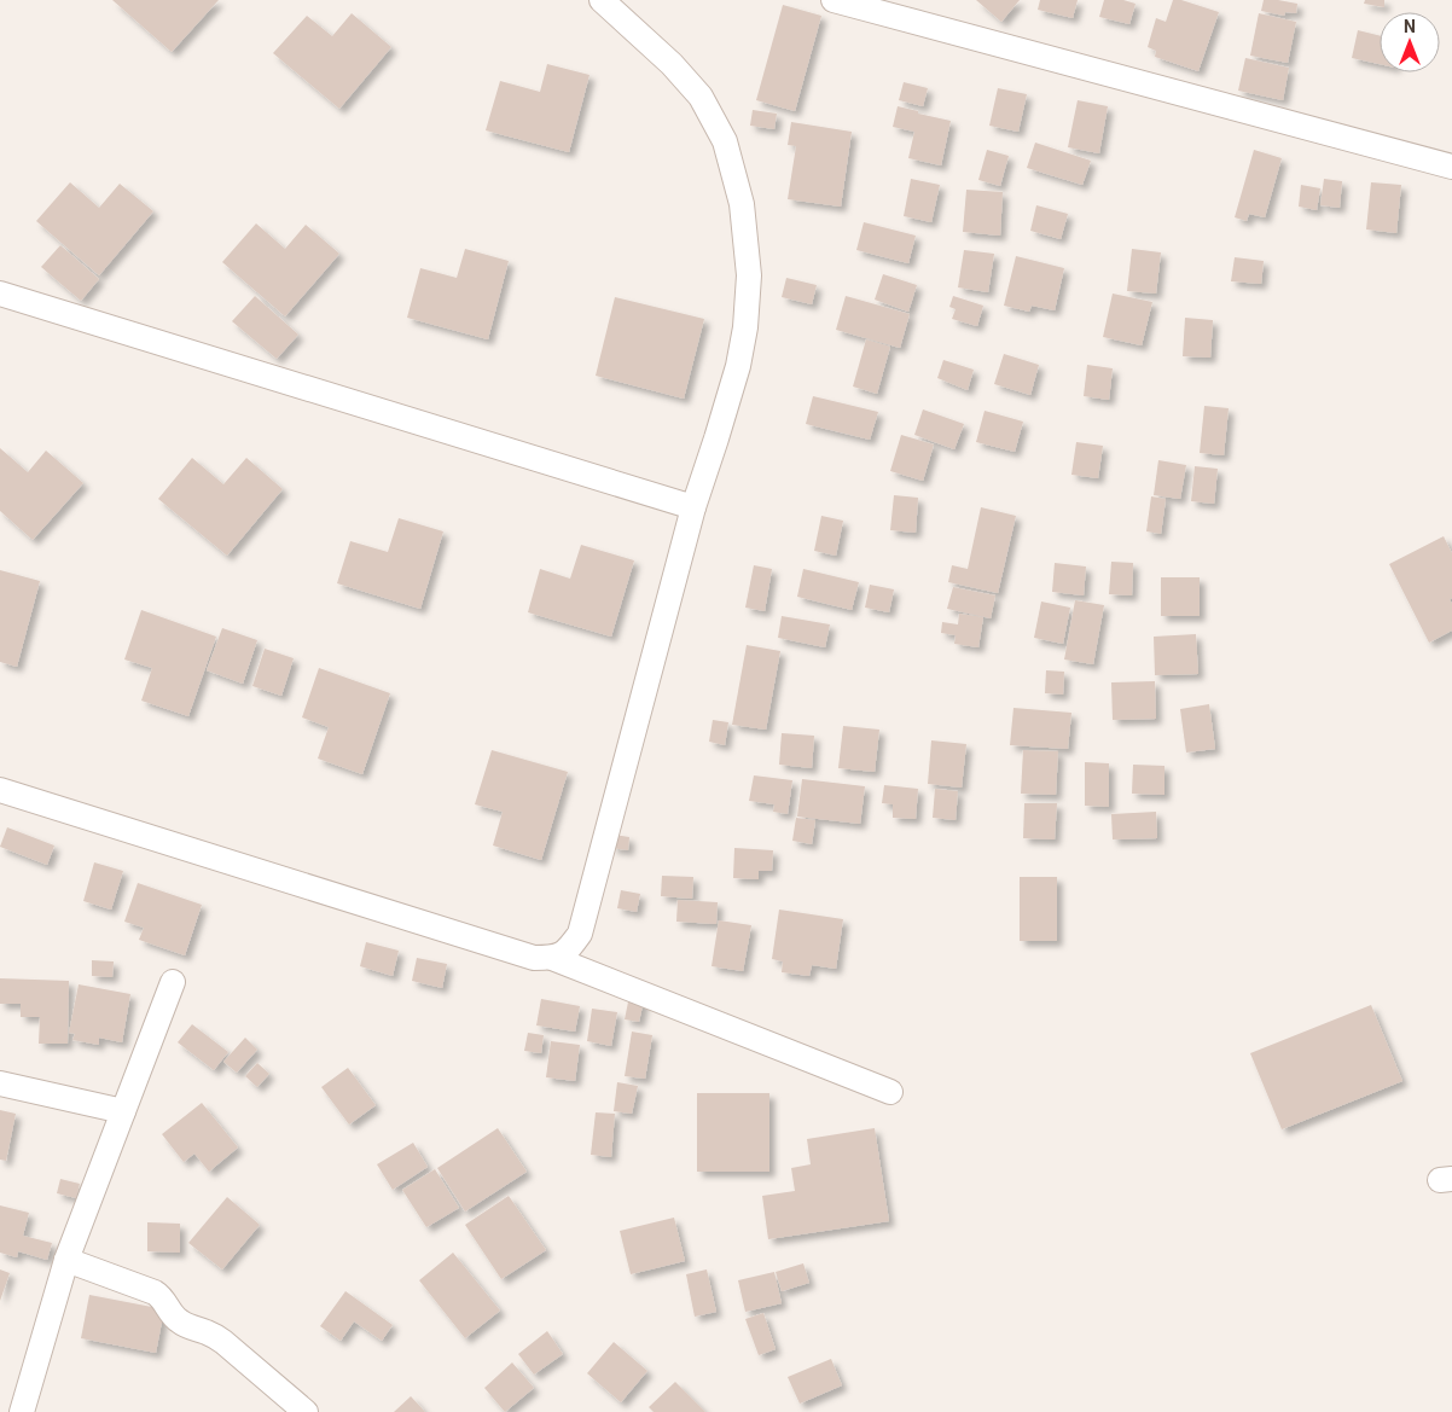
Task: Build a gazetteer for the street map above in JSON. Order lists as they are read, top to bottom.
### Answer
{
  "north": "top"
}
